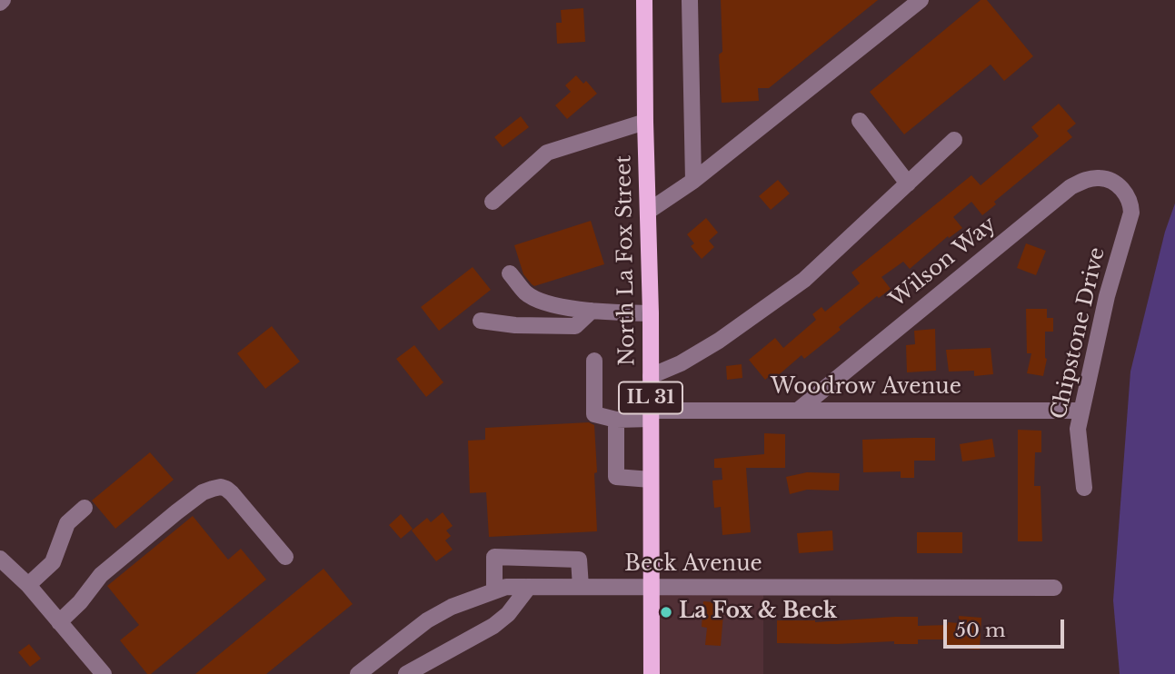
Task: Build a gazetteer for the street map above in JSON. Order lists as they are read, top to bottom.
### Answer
{
  "streets": {
    "main road": ["North La Fox Street", "IL 31"],
    "street": [
      "Wilson Way",
      "Chipstone Drive",
      "Woodrow Avenue",
      "Beck Avenue"
    ]
  },
  "crossings": [
    ["North La Fox Street", "Woodrow Avenue"],
    ["North La Fox Street", "Beck Avenue"],
    ["Wilson Way", "Chipstone Drive"],
    ["Wilson Way", "Woodrow Avenue"],
    ["Chipstone Drive", "Woodrow Avenue"]
  ],
  "places": ["La Fox & Beck"],
  "scale_bar": "50 m"
}
